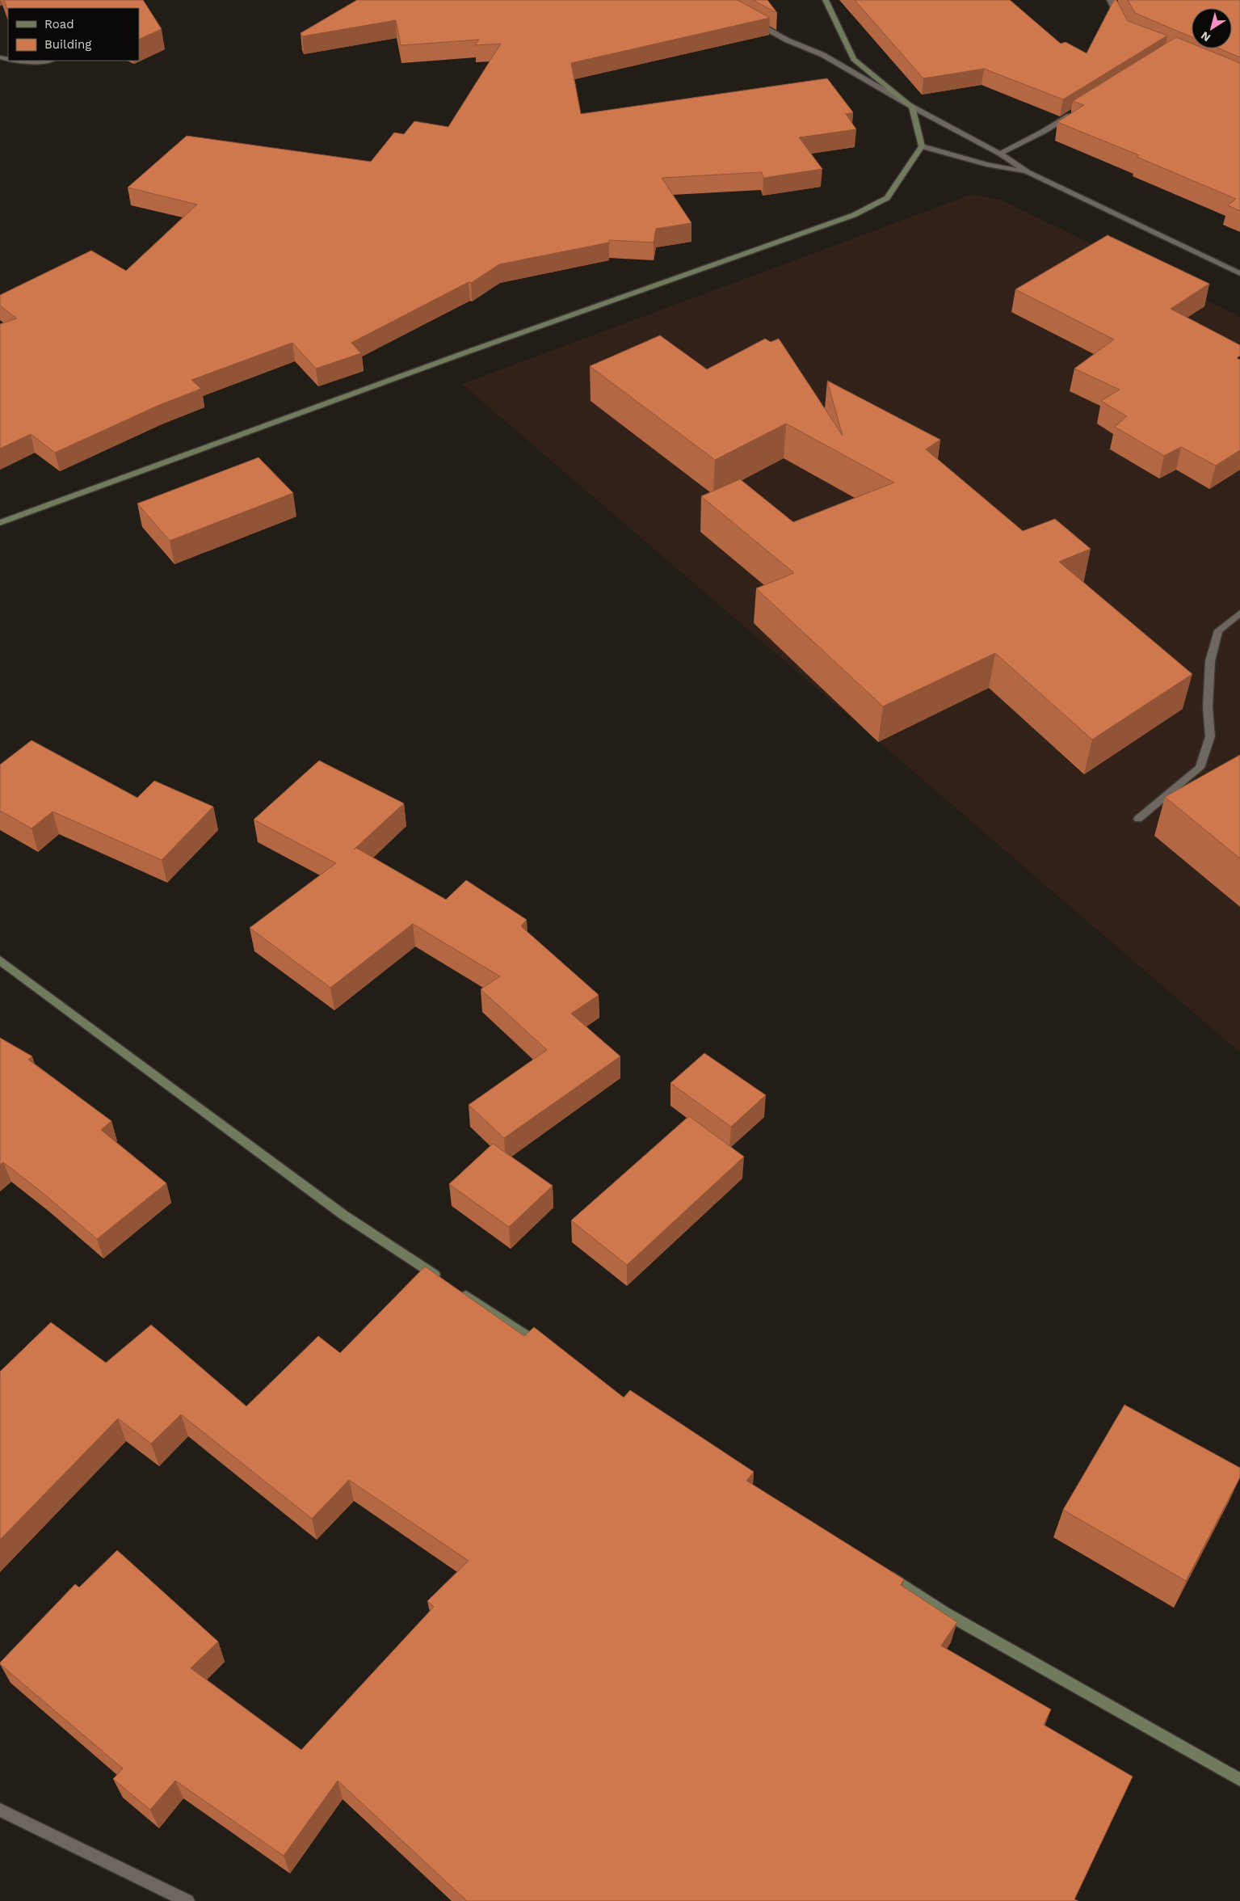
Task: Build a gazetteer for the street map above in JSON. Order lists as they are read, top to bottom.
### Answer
{
  "legend": ["Road", "Building"],
  "north": "bottom left"
}
